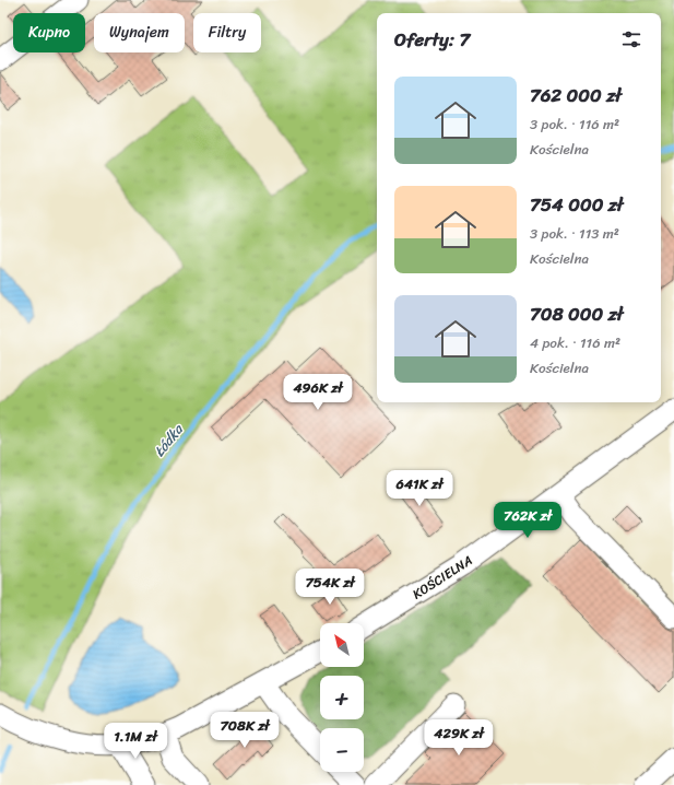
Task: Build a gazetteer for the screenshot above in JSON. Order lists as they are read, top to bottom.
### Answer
{
  "streets": {
    "street": ["KOŚCIELNA"]
  },
  "water": ["Łódka"],
  "north": "top left",
  "page": {
    "chip": ["Kupno", "Wynajem", "Filtry"],
    "heading": "Oferty: 7",
    "list": [
      {
        "name": "762 000 zł",
        "note": "3 pok. · 116 m² · Kościelna"
      },
      {
        "name": "754 000 zł",
        "note": "3 pok. · 113 m² · Kościelna"
      },
      {
        "name": "708 000 zł",
        "note": "4 pok. · 116 m² · Kościelna"
      }
    ],
    "price": [
      "496K zł",
      "641K zł",
      "762K zł",
      "754K zł",
      "708K zł",
      "429K zł",
      "1.1M zł"
    ],
    "map_buttons": ["+", "−"]
  }
}
